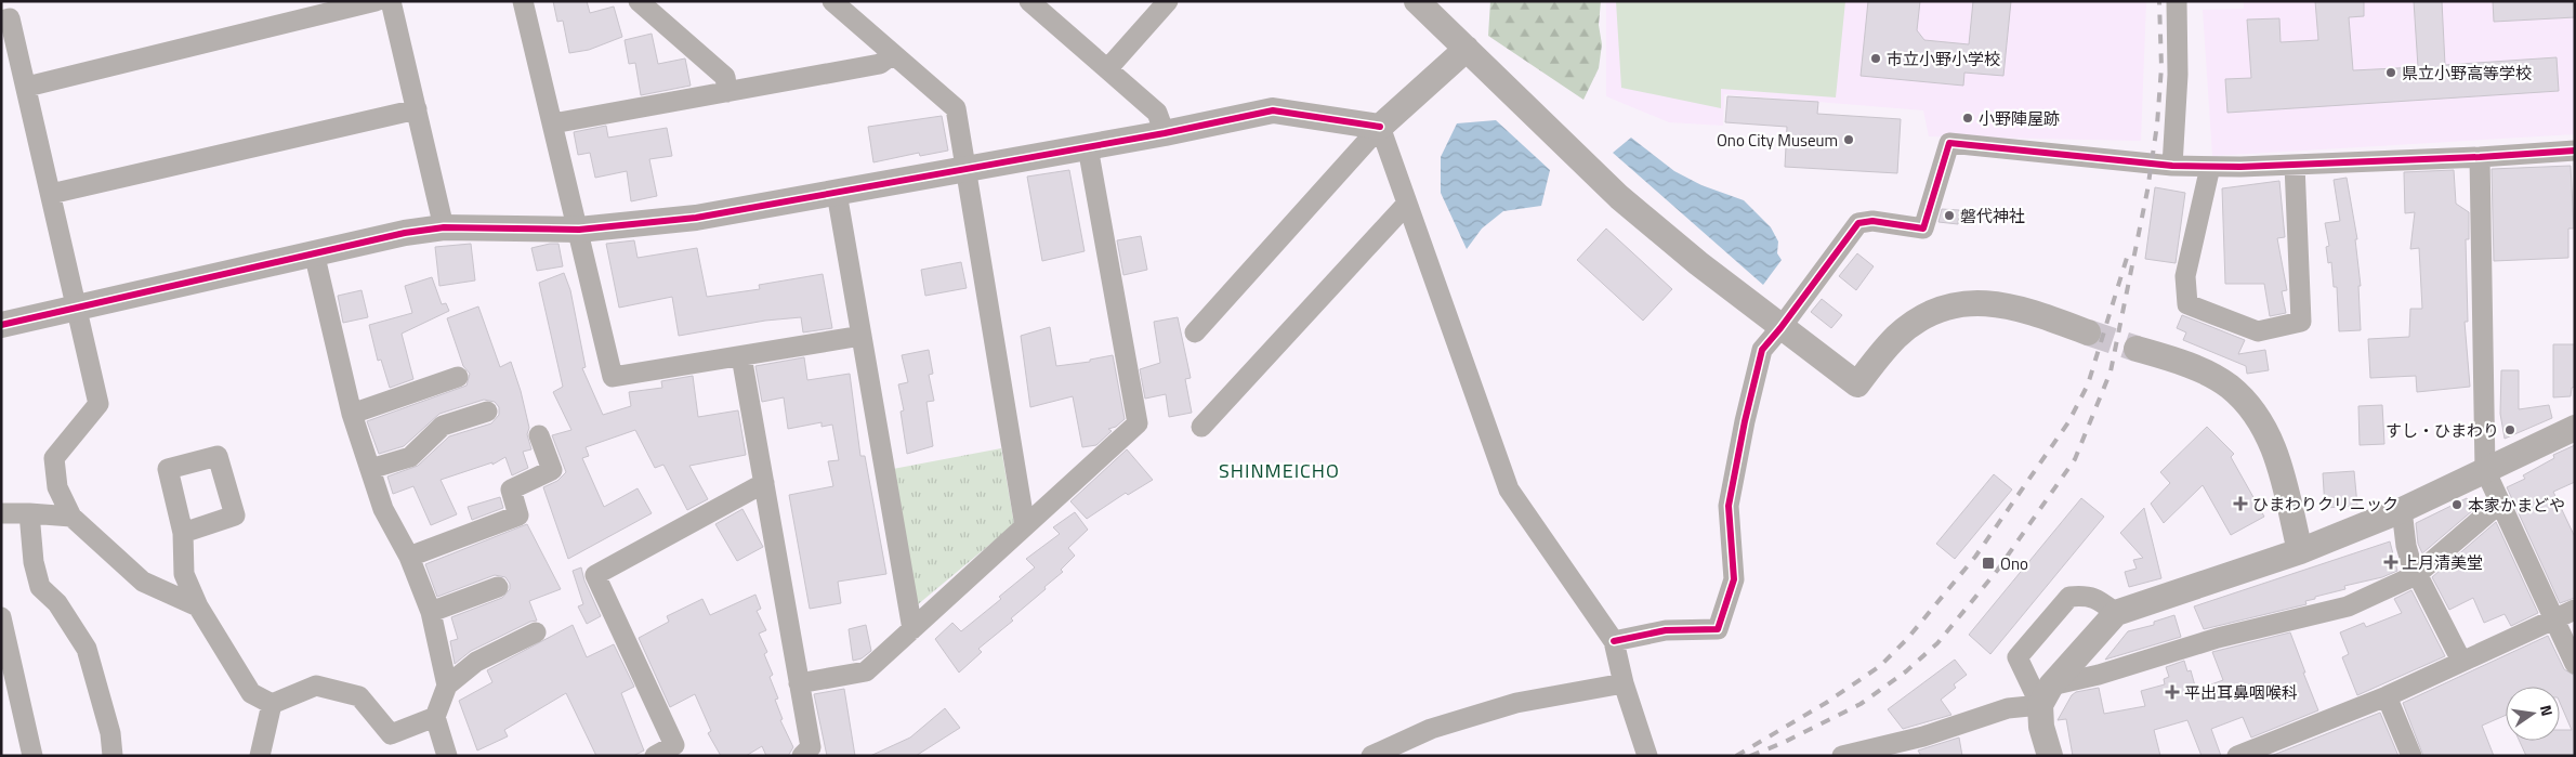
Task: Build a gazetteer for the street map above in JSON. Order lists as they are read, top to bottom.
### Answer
{
  "districts": ["SHINMEICHO"],
  "places": {
    "other": [
      "市立小野小学校",
      "県立小野高等学校",
      "小野陣屋跡",
      "Ono City Museum",
      "磐代神社",
      "すし・ひまわり",
      "本家かまどや"
    ],
    "health": ["ひまわりクリニック", "上月清美堂", "平出耳鼻咽喉科"],
    "transit": ["Ono"]
  },
  "north": "right"
}
